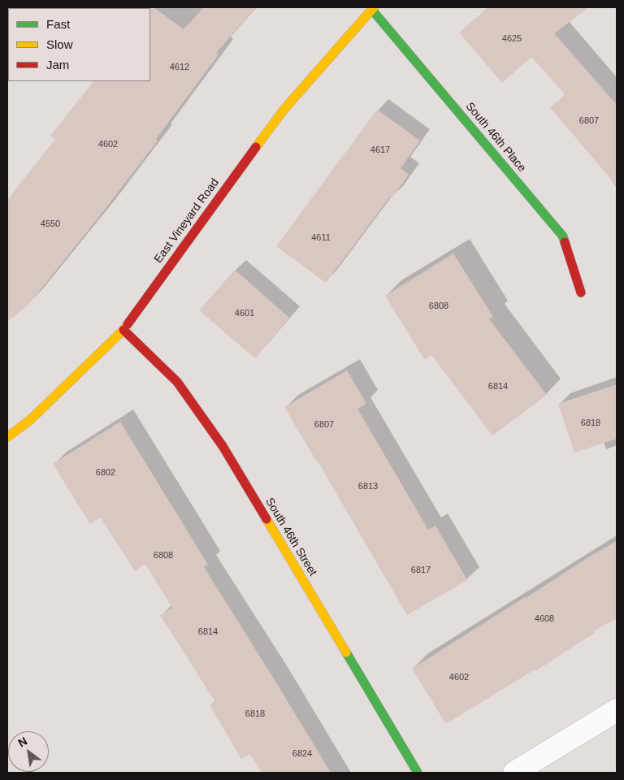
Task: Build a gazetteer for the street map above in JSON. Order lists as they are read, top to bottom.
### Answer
{
  "streets": {
    "street": ["South 46th Place", "East Vineyard Road", "South 46th Street"]
  },
  "crossings": [
    ["South 46th Place", "East Vineyard Road"],
    ["East Vineyard Road", "South 46th Street"]
  ],
  "house_numbers": [
    "4625",
    "4612",
    "6807",
    "4602",
    "4617",
    "4550",
    "4611",
    "6808",
    "4601",
    "6814",
    "6818",
    "6807",
    "6802",
    "6813",
    "6808",
    "6817",
    "4608",
    "6814",
    "4602",
    "6818",
    "6824"
  ],
  "legend": ["Fast", "Slow", "Jam"],
  "north": "top left"
}
